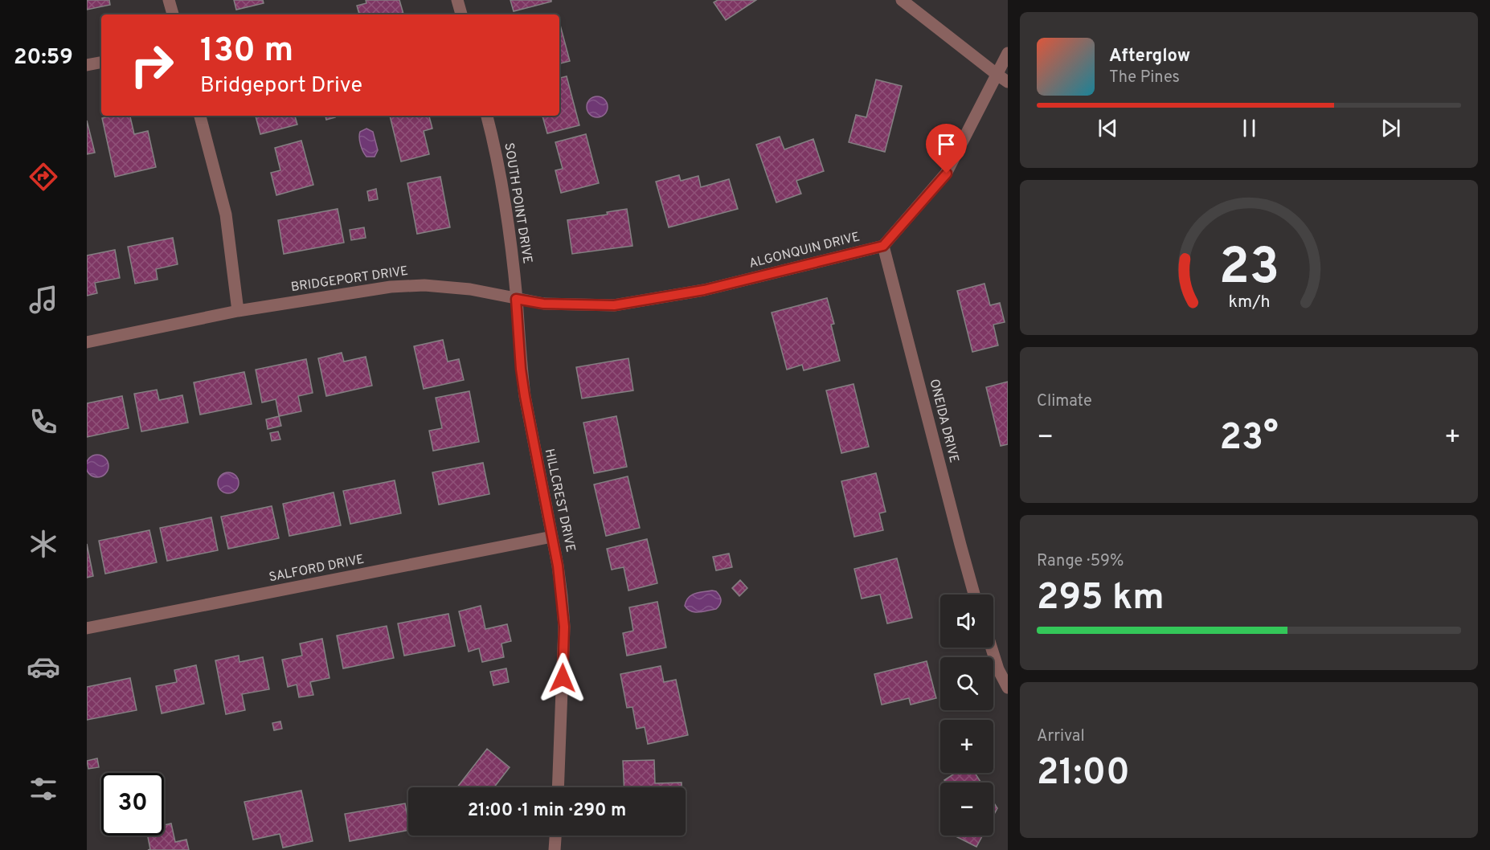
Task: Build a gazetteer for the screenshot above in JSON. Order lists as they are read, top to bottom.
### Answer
{
  "streets": {
    "street": [
      "SOUTH POINT DRIVE",
      "ALGONQUIN DRIVE",
      "BRIDGEPORT DRIVE",
      "ONEIDA DRIVE",
      "HILLCREST DRIVE",
      "SALFORD DRIVE"
    ]
  },
  "crossings": [
    ["SOUTH POINT DRIVE", "BRIDGEPORT DRIVE"],
    ["SOUTH POINT DRIVE", "HILLCREST DRIVE"],
    ["ALGONQUIN DRIVE", "BRIDGEPORT DRIVE"],
    ["ALGONQUIN DRIVE", "ONEIDA DRIVE"],
    ["BRIDGEPORT DRIVE", "HILLCREST DRIVE"],
    ["HILLCREST DRIVE", "SALFORD DRIVE"]
  ],
  "page": {
    "tabs": "20:59",
    "turn": ["130 m", "Bridgeport Drive"],
    "song": ["Afterglow", "The Pines"],
    "tile": [
      "Climate",
      ["Range · 59%", "295 km"],
      ["Arrival", "21:00"]
    ],
    "heat": ["−", "23°", "+"],
    "map_buttons": ["+", "−"],
    "limit": "30",
    "trip": "21:00 · 1 min · 290 m",
    "gauge": ["23", "km/h"]
  }
}
